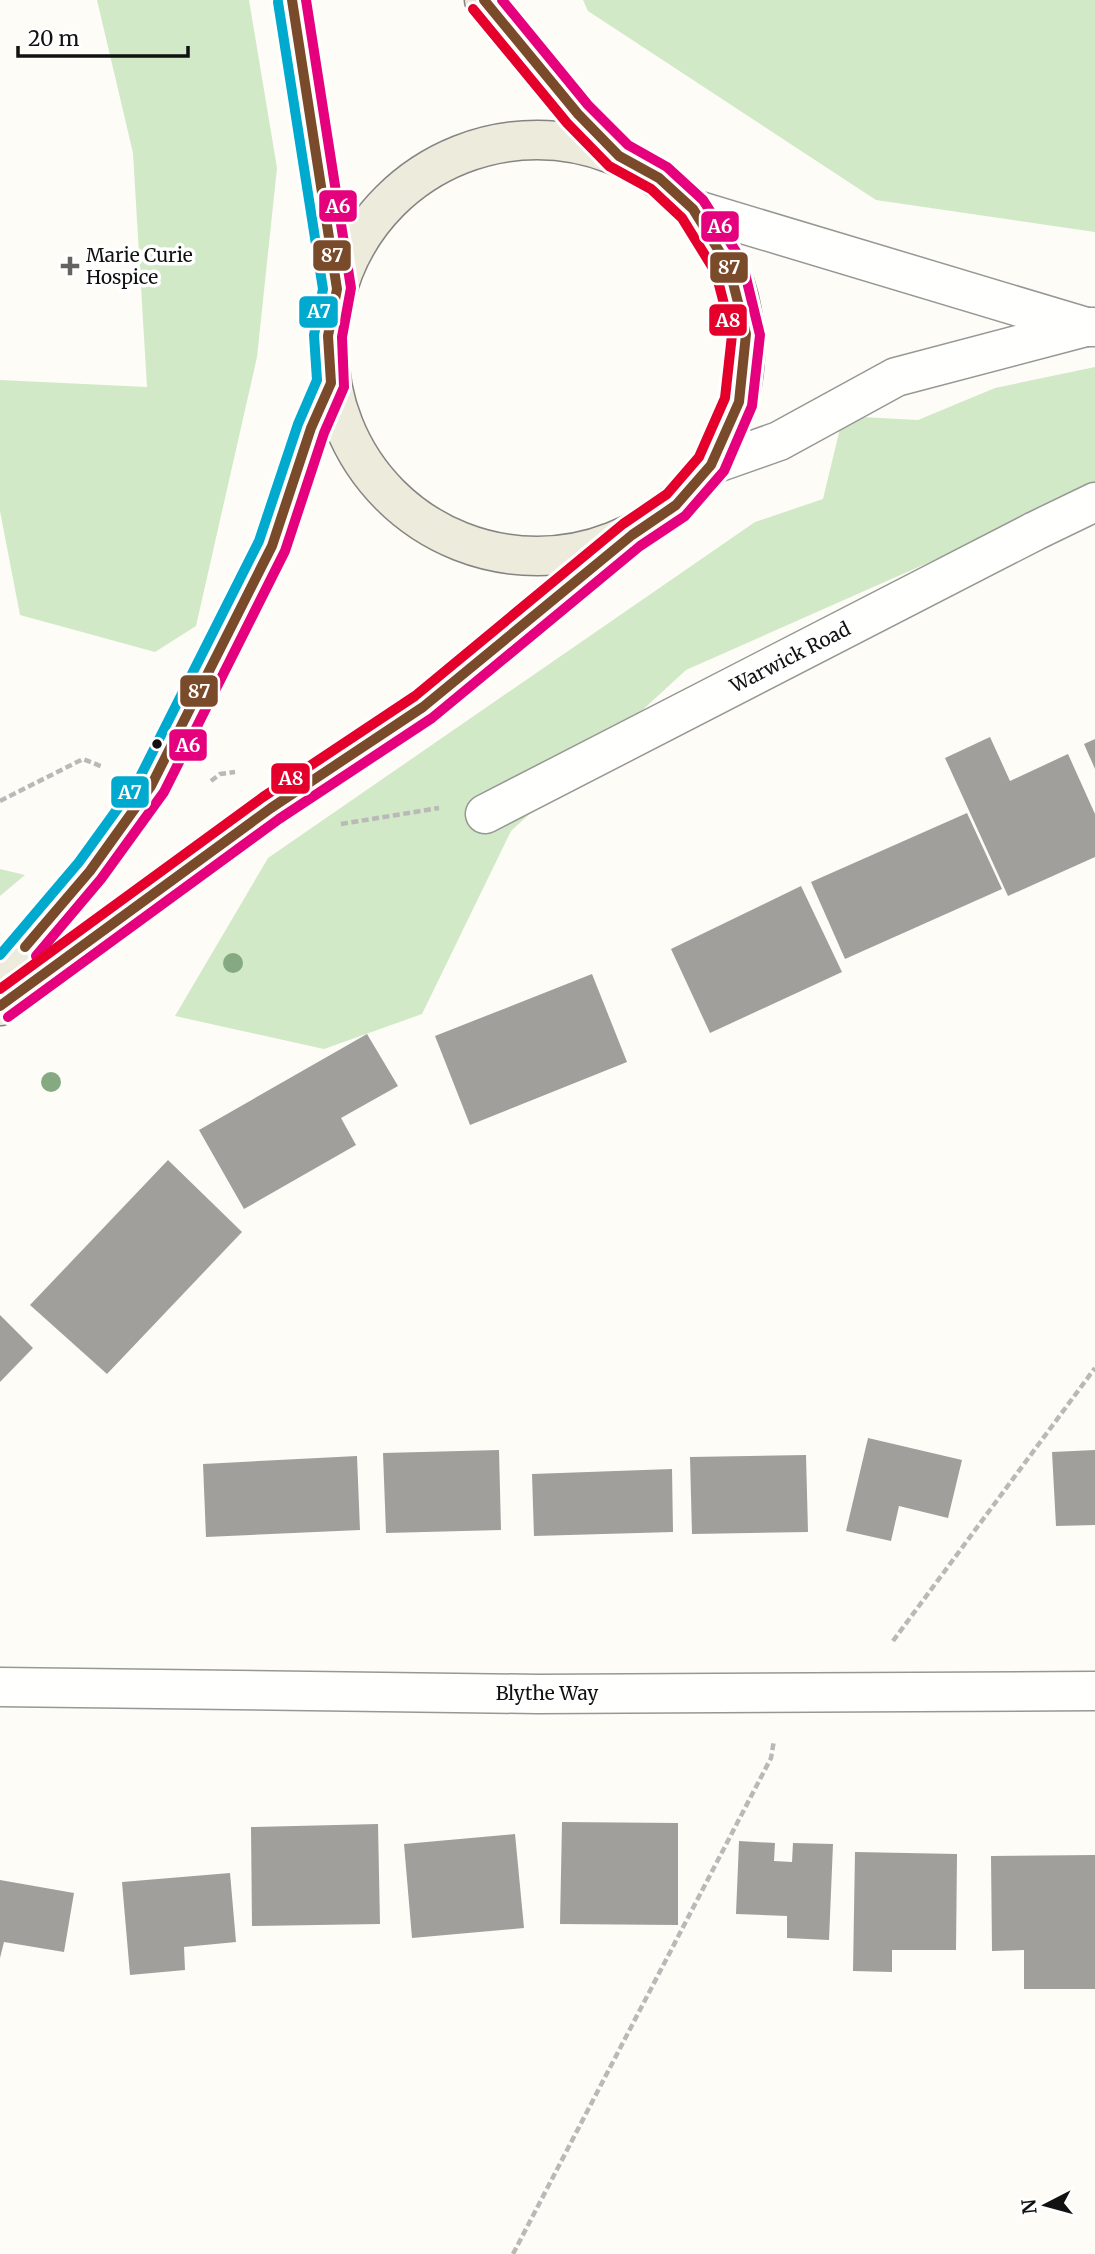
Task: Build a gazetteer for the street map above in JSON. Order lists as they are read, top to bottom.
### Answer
{
  "streets": {
    "street": ["Warwick Road", "Blythe Way"]
  },
  "places": {
    "health": ["Marie Curie Hospice"]
  },
  "lines": [
    "transit line 87",
    "transit line A6",
    "transit line A7",
    "transit line A8"
  ],
  "scale_bar": "20 m",
  "north": "left"
}
